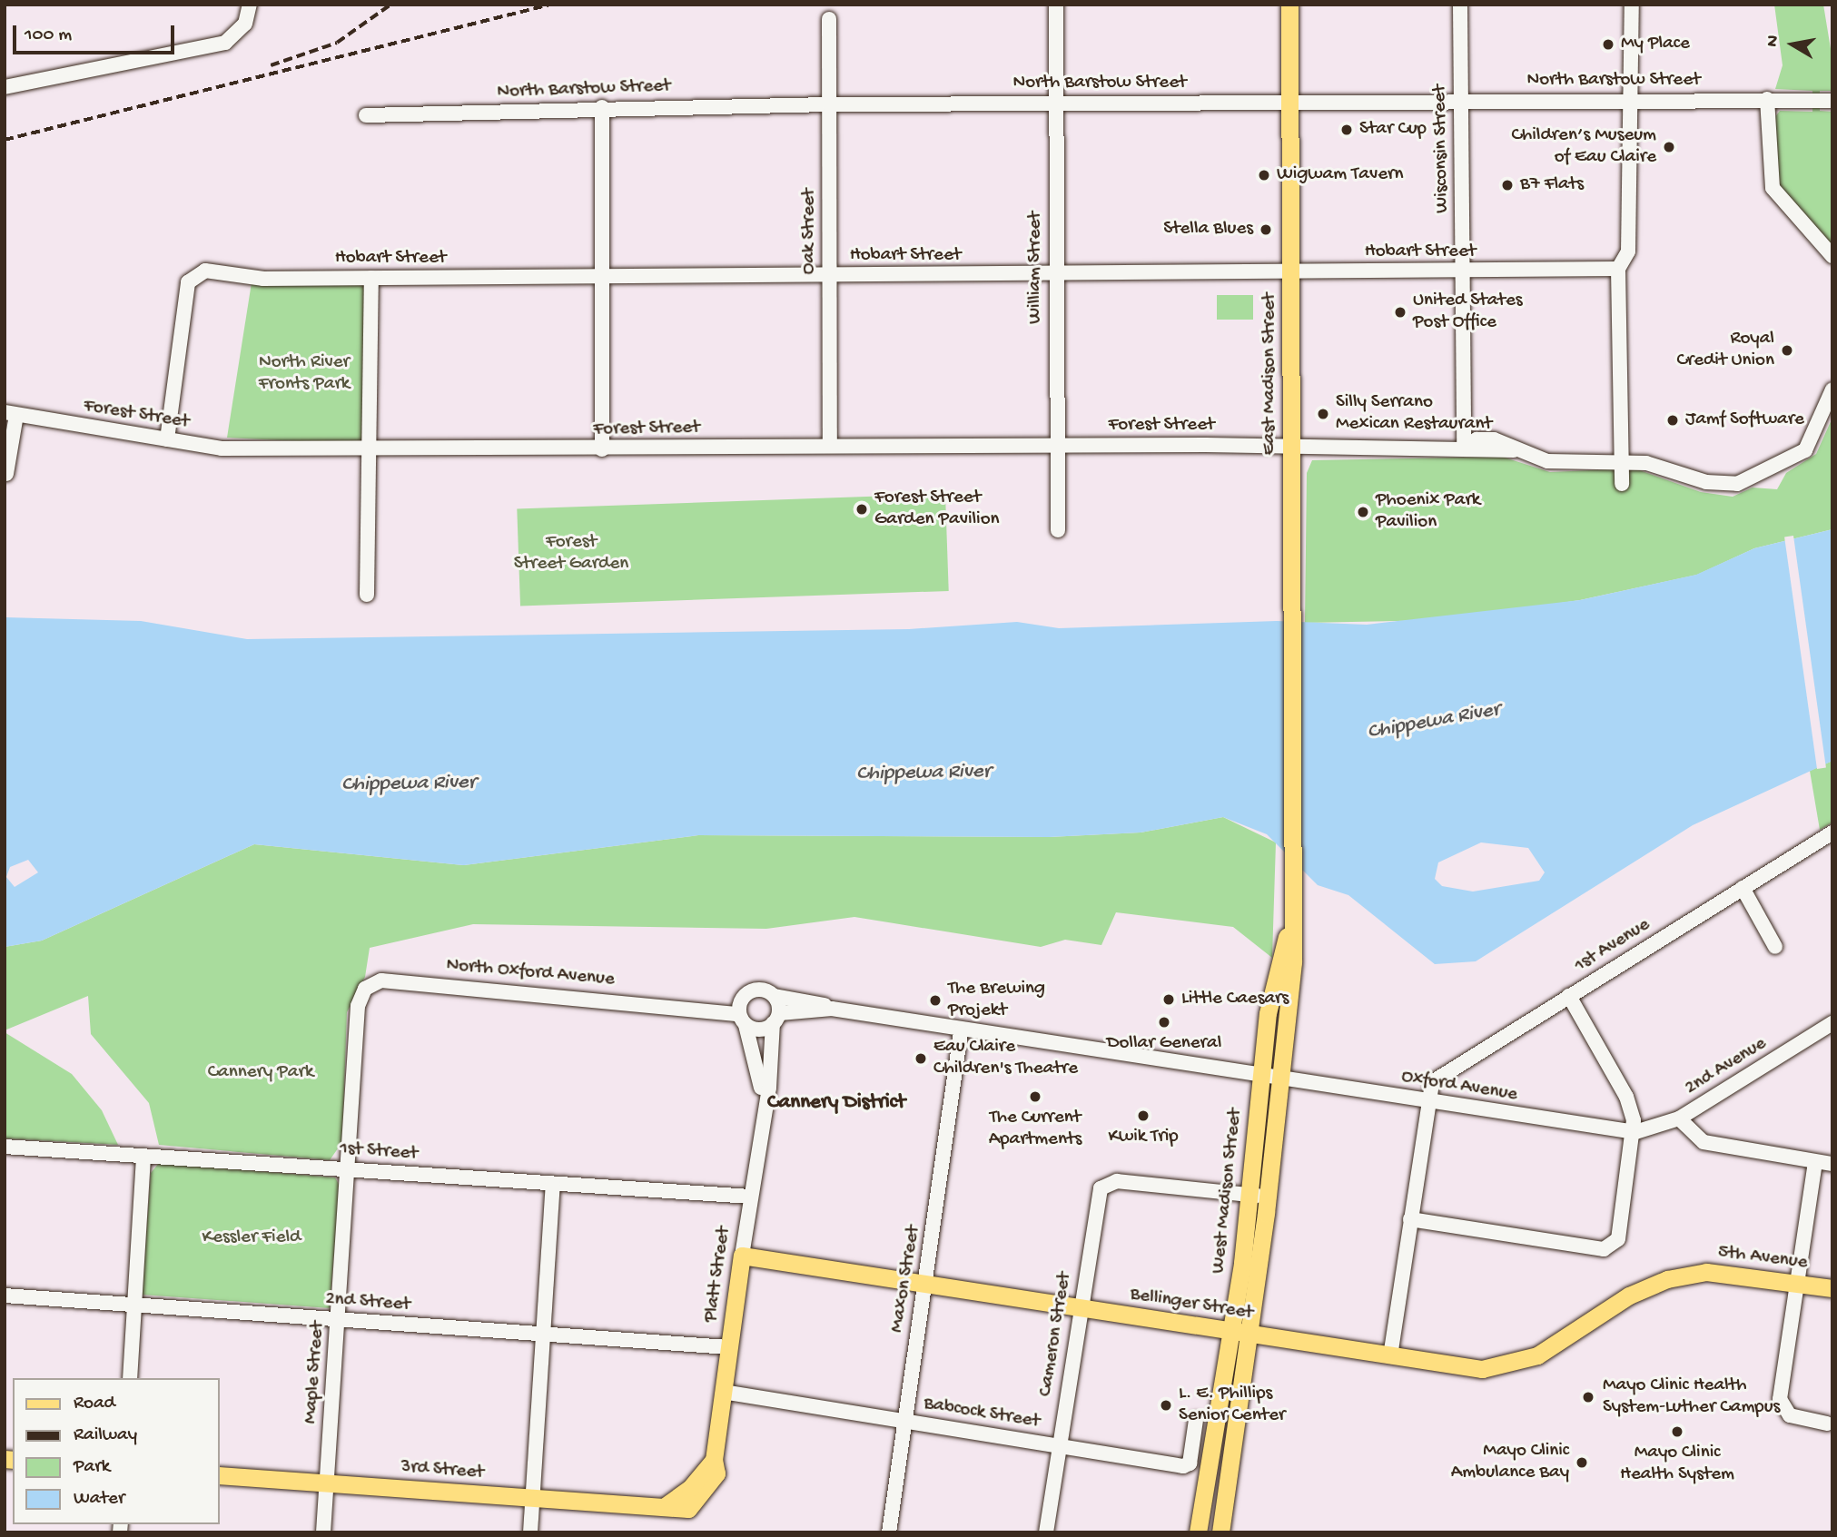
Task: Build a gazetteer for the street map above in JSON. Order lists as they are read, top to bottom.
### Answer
{
  "streets": {
    "main road": [
      "East Madison Street",
      "West Madison Street",
      "5th Avenue",
      "Platt Street",
      "Bellinger Street",
      "3rd Street"
    ],
    "street": [
      "North Barstow Street",
      "Wisconsin Street",
      "Oak Street",
      "Hobart Street",
      "William Street",
      "Forest Street",
      "1st Avenue",
      "North Oxford Avenue",
      "2nd Avenue",
      "Oxford Avenue",
      "1st Street",
      "Maxon Street",
      "2nd Street",
      "Cameron Street",
      "Maple Street",
      "Babcock Street"
    ]
  },
  "crossings": [
    ["North Barstow Street", "Wisconsin Street"],
    ["North Barstow Street", "Oak Street"],
    ["North Barstow Street", "William Street"],
    ["North Barstow Street", "East Madison Street"],
    ["Wisconsin Street", "Hobart Street"],
    ["Wisconsin Street", "Forest Street"],
    ["Oak Street", "Hobart Street"],
    ["Oak Street", "Forest Street"],
    ["Hobart Street", "William Street"],
    ["Hobart Street", "East Madison Street"],
    ["Hobart Street", "Forest Street"],
    ["William Street", "Forest Street"],
    ["East Madison Street", "Forest Street"],
    ["East Madison Street", "West Madison Street"],
    ["1st Avenue", "Oxford Avenue"],
    ["North Oxford Avenue", "Platt Street"],
    ["North Oxford Avenue", "Maple Street"],
    ["2nd Avenue", "Oxford Avenue"],
    ["Oxford Avenue", "West Madison Street"],
    ["1st Street", "Platt Street"],
    ["1st Street", "Maple Street"],
    ["West Madison Street", "Bellinger Street"],
    ["West Madison Street", "Cameron Street"],
    ["5th Avenue", "Bellinger Street"],
    ["Platt Street", "2nd Street"],
    ["Platt Street", "Bellinger Street"],
    ["Platt Street", "Babcock Street"],
    ["Platt Street", "3rd Street"],
    ["Maxon Street", "Bellinger Street"],
    ["Maxon Street", "Babcock Street"],
    ["2nd Street", "Maple Street"],
    ["Bellinger Street", "Cameron Street"],
    ["Cameron Street", "Babcock Street"],
    ["Maple Street", "3rd Street"]
  ],
  "districts": ["Cannery District"],
  "water": ["Chippewa River"],
  "parks": [
    "North River Fronts Park",
    "Forest Street Garden",
    "Cannery Park",
    "Kessler Field"
  ],
  "places": [
    "My Place",
    "Star Cup",
    "Children’s Museum of Eau Claire",
    "Wigwam Tavern",
    "B7 Flats",
    "Stella Blues",
    "United States Post Office",
    "Royal Credit Union",
    "Silly Serrano Mexican Restaurant",
    "Jamf Software",
    "Forest Street Garden Pavilion",
    "Phoenix Park Pavilion",
    "Little Caesars",
    "The Brewing Projekt",
    "Dollar General",
    "Eau Claire Children's Theatre",
    "The Current Apartments",
    "Kwik Trip",
    "Mayo Clinic Health System-Luther Campus",
    "L. E. Phillips Senior Center",
    "Mayo Clinic Health System",
    "Mayo Clinic Ambulance Bay"
  ],
  "legend": [
    "Road",
    "Railway",
    "Park",
    "Water"
  ],
  "scale_bar": "100 m",
  "north": "left"
}
